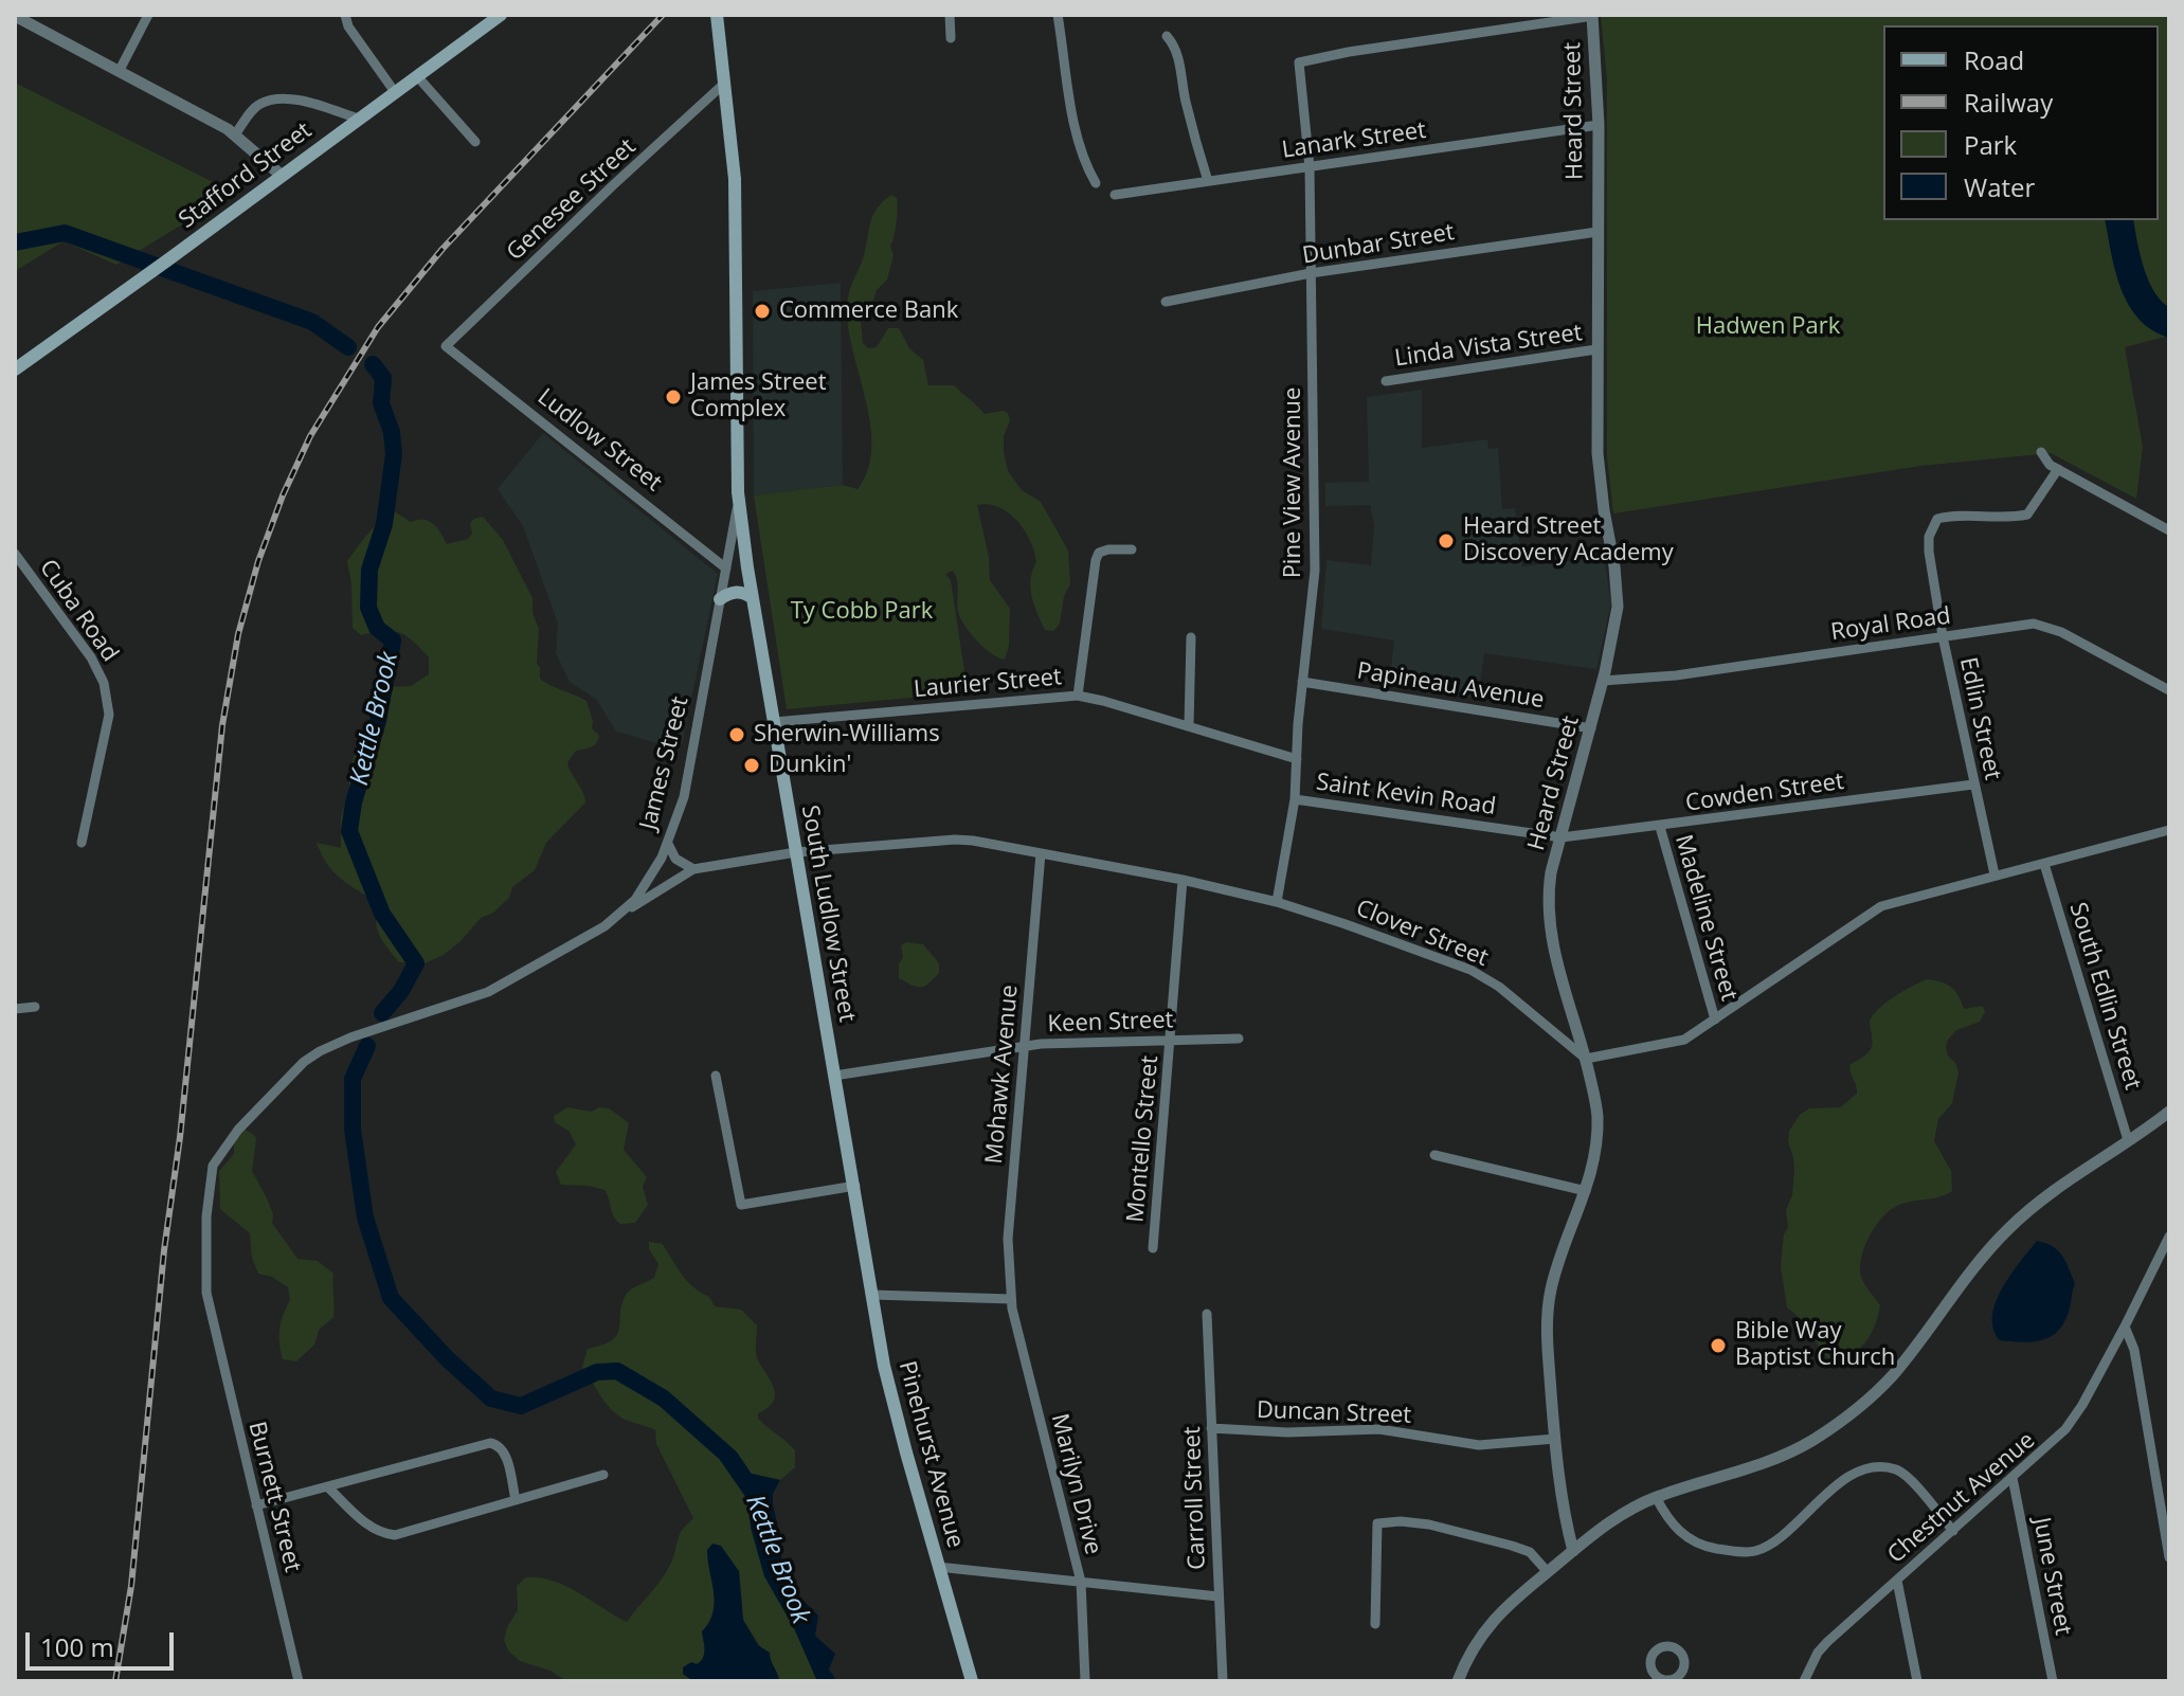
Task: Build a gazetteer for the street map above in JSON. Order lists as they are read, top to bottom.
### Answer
{
  "streets": {
    "main road": [
      "Stafford Street",
      "James Street",
      "South Ludlow Street",
      "Pinehurst Avenue"
    ],
    "street": [
      "Heard Street",
      "Lanark Street",
      "Genesee Street",
      "Dunbar Street",
      "Linda Vista Street",
      "Ludlow Street",
      "Pine View Avenue",
      "Cuba Road",
      "Royal Road",
      "Laurier Street",
      "Papineau Avenue",
      "Edlin Street",
      "Cowden Street",
      "Saint Kevin Road",
      "Madeline Street",
      "Clover Street",
      "South Edlin Street",
      "Keen Street",
      "Mohawk Avenue",
      "Montello Street",
      "Duncan Street",
      "Marilyn Drive",
      "Burnett Street",
      "Carroll Street",
      "Chestnut Avenue",
      "June Street"
    ]
  },
  "crossings": [
    ["Heard Street", "Lanark Street"],
    ["Heard Street", "Dunbar Street"],
    ["Heard Street", "Linda Vista Street"],
    ["Heard Street", "Pine View Avenue"],
    ["Heard Street", "Royal Road"],
    ["Heard Street", "Papineau Avenue"],
    ["Heard Street", "Cowden Street"],
    ["Heard Street", "Saint Kevin Road"],
    ["Heard Street", "Clover Street"],
    ["Heard Street", "Duncan Street"],
    ["Lanark Street", "Pine View Avenue"],
    ["Genesee Street", "Ludlow Street"],
    ["Genesee Street", "James Street"],
    ["Dunbar Street", "Pine View Avenue"],
    ["Ludlow Street", "James Street"],
    ["Pine View Avenue", "Laurier Street"],
    ["Pine View Avenue", "Papineau Avenue"],
    ["Pine View Avenue", "Saint Kevin Road"],
    ["Pine View Avenue", "Clover Street"],
    ["Royal Road", "Edlin Street"],
    ["Laurier Street", "South Ludlow Street"],
    ["Edlin Street", "Cowden Street"],
    ["James Street", "South Ludlow Street"],
    ["James Street", "Clover Street"],
    ["James Street", "Burnett Street"],
    ["Cowden Street", "Saint Kevin Road"],
    ["Cowden Street", "Madeline Street"],
    ["South Ludlow Street", "Clover Street"],
    ["South Ludlow Street", "Keen Street"],
    ["South Ludlow Street", "Pinehurst Avenue"],
    ["Clover Street", "Mohawk Avenue"],
    ["Clover Street", "Montello Street"],
    ["Keen Street", "Mohawk Avenue"],
    ["Keen Street", "Montello Street"],
    ["Mohawk Avenue", "Marilyn Drive"],
    ["Duncan Street", "Carroll Street"],
    ["Chestnut Avenue", "June Street"]
  ],
  "water": ["Kettle Brook"],
  "parks": ["Hadwen Park", "Ty Cobb Park"],
  "places": [
    "Commerce Bank",
    "James Street Complex",
    "Heard Street Discovery Academy",
    "Sherwin-Williams",
    "Dunkin'",
    "Bible Way Baptist Church"
  ],
  "legend": [
    "Road",
    "Railway",
    "Park",
    "Water"
  ],
  "scale_bar": "100 m"
}
